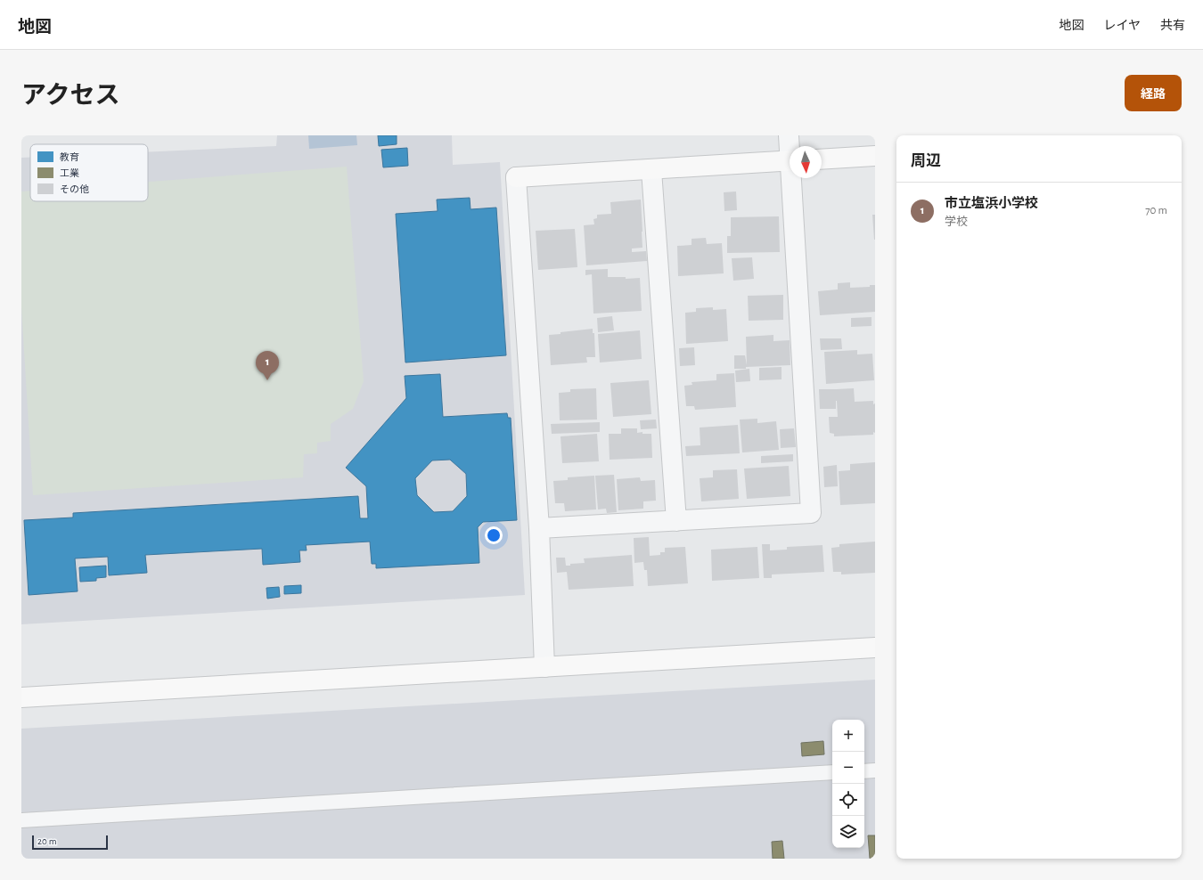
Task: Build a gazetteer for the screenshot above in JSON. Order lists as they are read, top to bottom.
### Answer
{
  "legend": ["教育", "工業", "その他"],
  "scale_bar": "20 m",
  "north": "bottom",
  "page": {
    "header": "地図",
    "nav": ["地図", "レイヤ", "共有"],
    "title": "アクセス",
    "buttons": "経路",
    "heading": "周辺",
    "list": [
      {
        "mark": "1",
        "name": "市立塩浜小学校",
        "note": "学校",
        "value": "70 m"
      }
    ],
    "pins": "1",
    "map_buttons": ["+", "−"],
    "scale": "20 m"
  }
}
